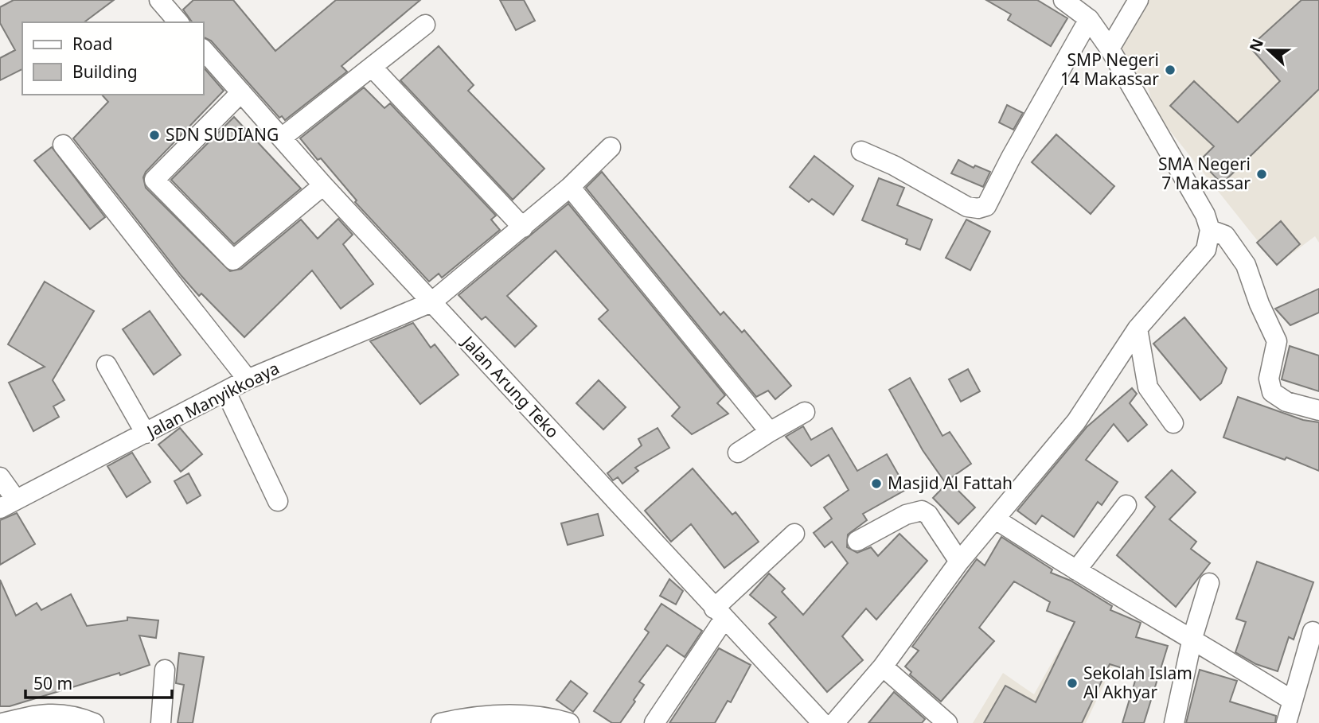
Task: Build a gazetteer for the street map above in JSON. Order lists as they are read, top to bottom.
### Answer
{
  "streets": {
    "street": ["Jalan Arung Teko", "Jalan Manyikkoaya"]
  },
  "crossings": [
    ["Jalan Arung Teko", "Jalan Manyikkoaya"]
  ],
  "places": [
    "SMP Negeri 14 Makassar",
    "SDN SUDIANG",
    "SMA Negeri 7 Makassar",
    "Masjid Al Fattah",
    "Sekolah Islam Al Akhyar"
  ],
  "legend": ["Road", "Building"],
  "scale_bar": "50 m",
  "north": "left"
}
